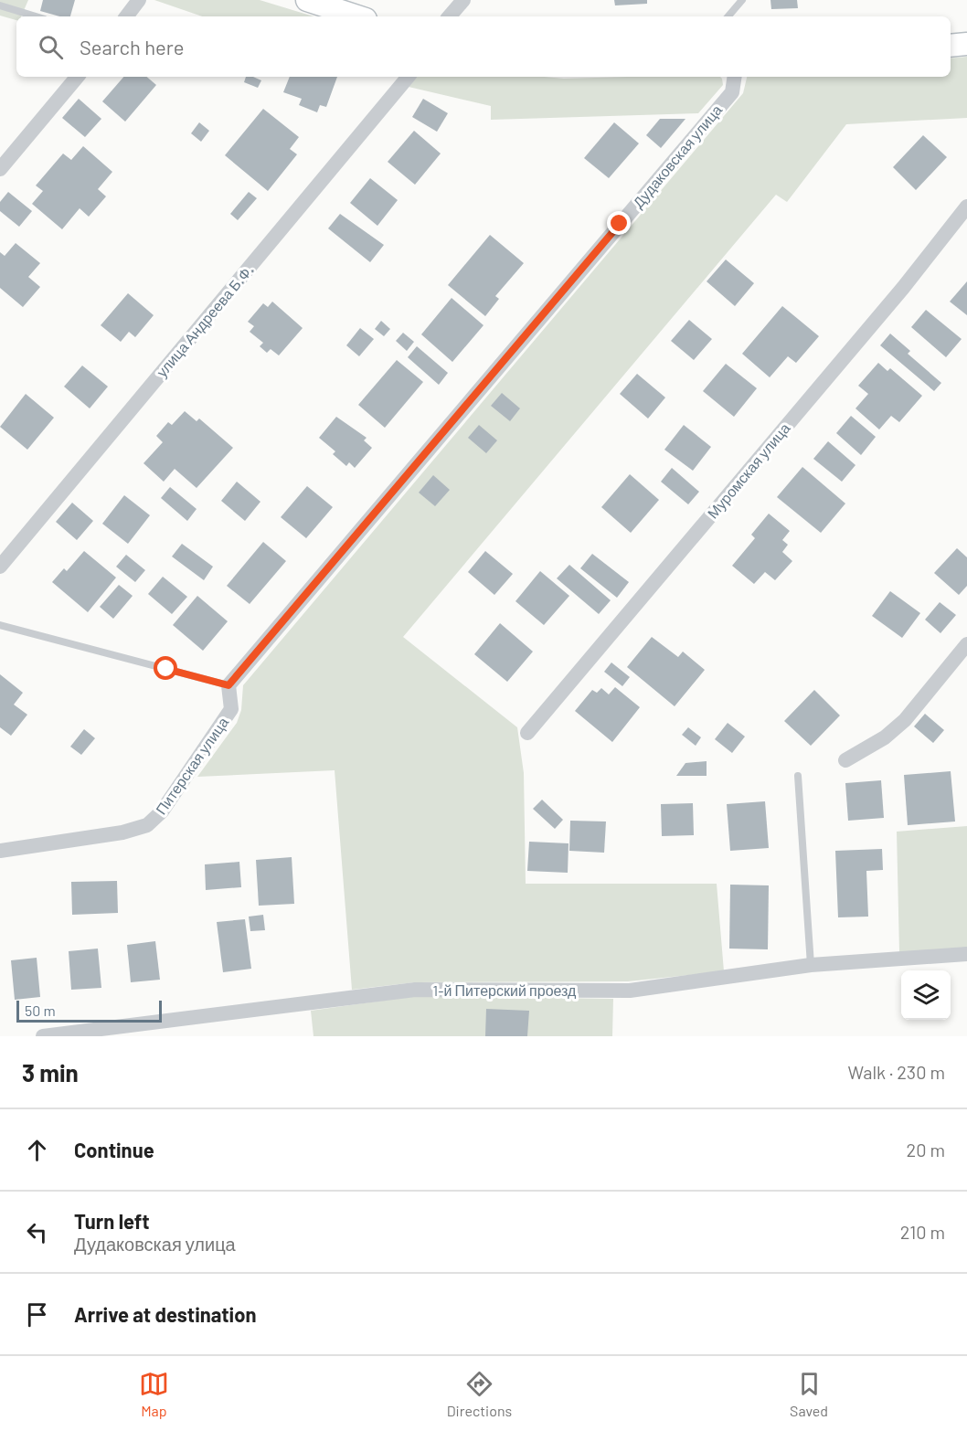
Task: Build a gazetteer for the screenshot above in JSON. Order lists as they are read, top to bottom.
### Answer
{
  "streets": {
    "street": [
      "Дудаковская улица",
      "улица Андреева Б.Ф.",
      "Муромская улица",
      "Питерская улица",
      "1-й Питерский проезд"
    ]
  },
  "crossings": [
    ["Дудаковская улица", "Питерская улица"]
  ],
  "scale_bar": "50 m",
  "page": {
    "search": "Search here",
    "scale": "50 m",
    "heading": ["3 min", "Walk · 230 m"],
    "list": [
      ["Continue", "20 m"],
      ["Turn left", "Дудаковская улица", "210 m"],
      "Arrive at destination"
    ],
    "nav": ["Map", "Directions", "Saved"]
  }
}
